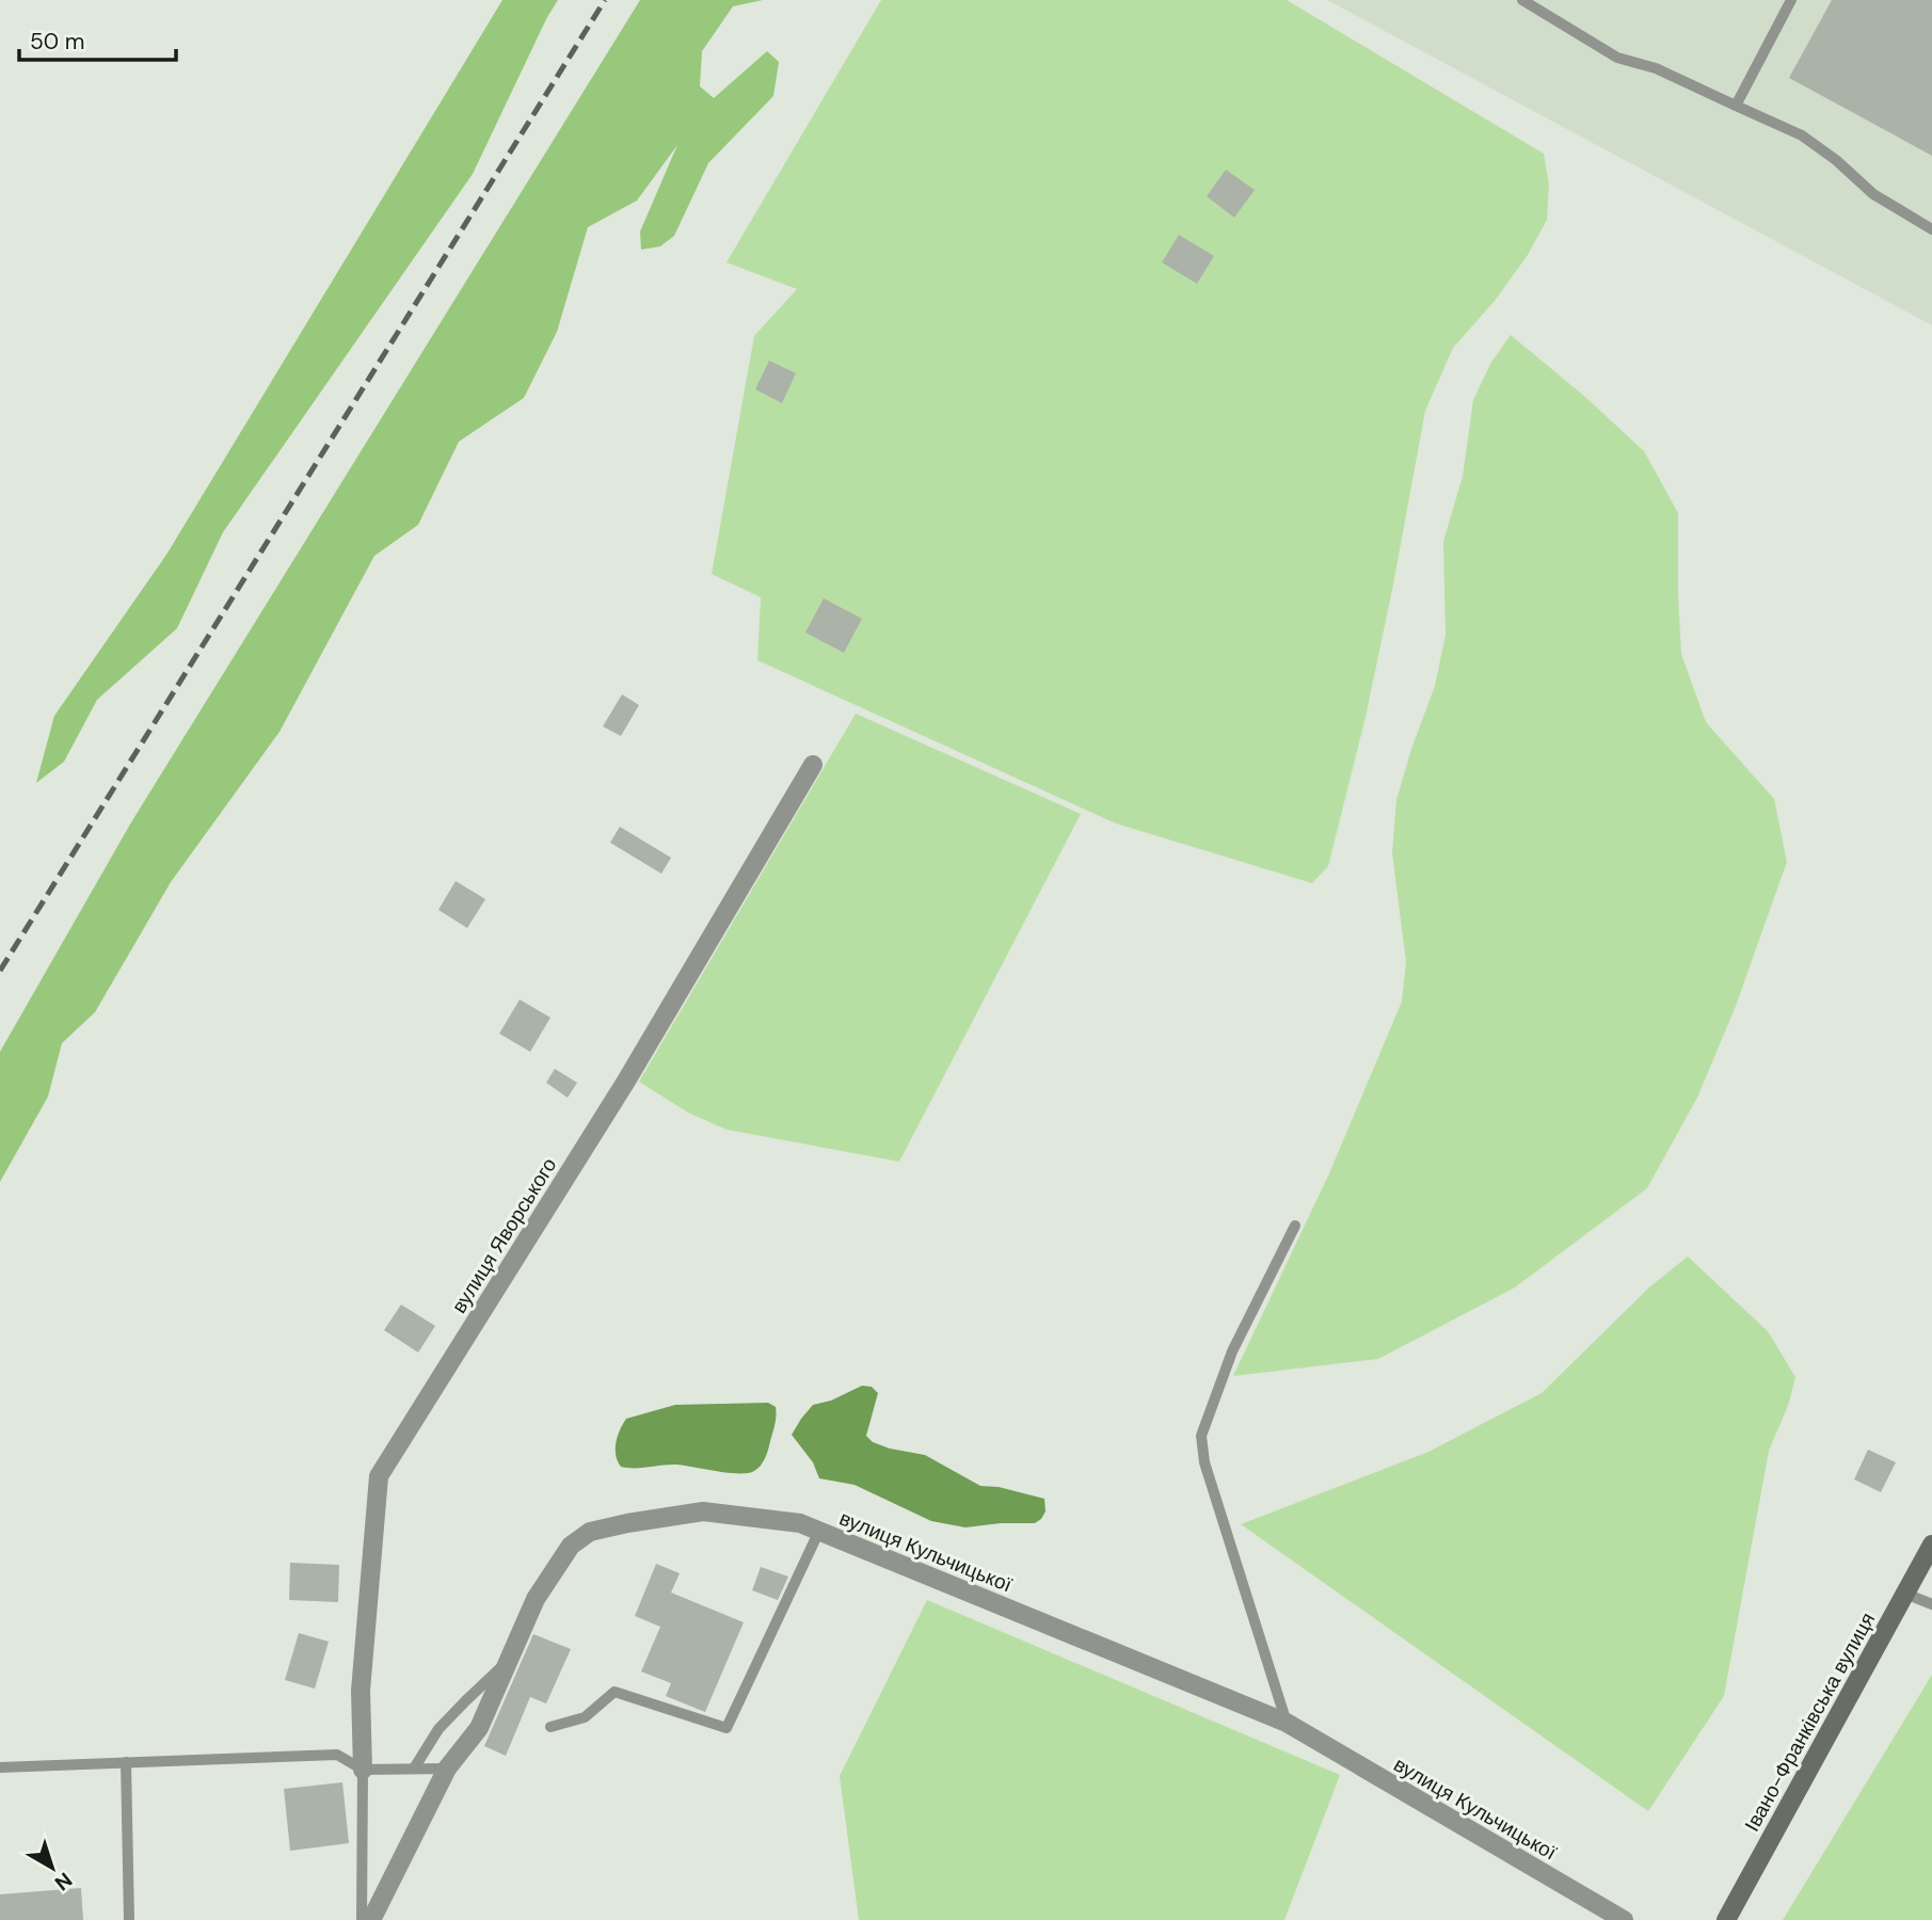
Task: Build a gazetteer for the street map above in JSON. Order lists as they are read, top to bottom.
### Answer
{
  "streets": {
    "main road": ["Івано-Франківська вулиця"],
    "street": ["вулиця Яворського", "вулиця Кульчицької"]
  },
  "scale_bar": "50 m",
  "north": "bottom right"
}
